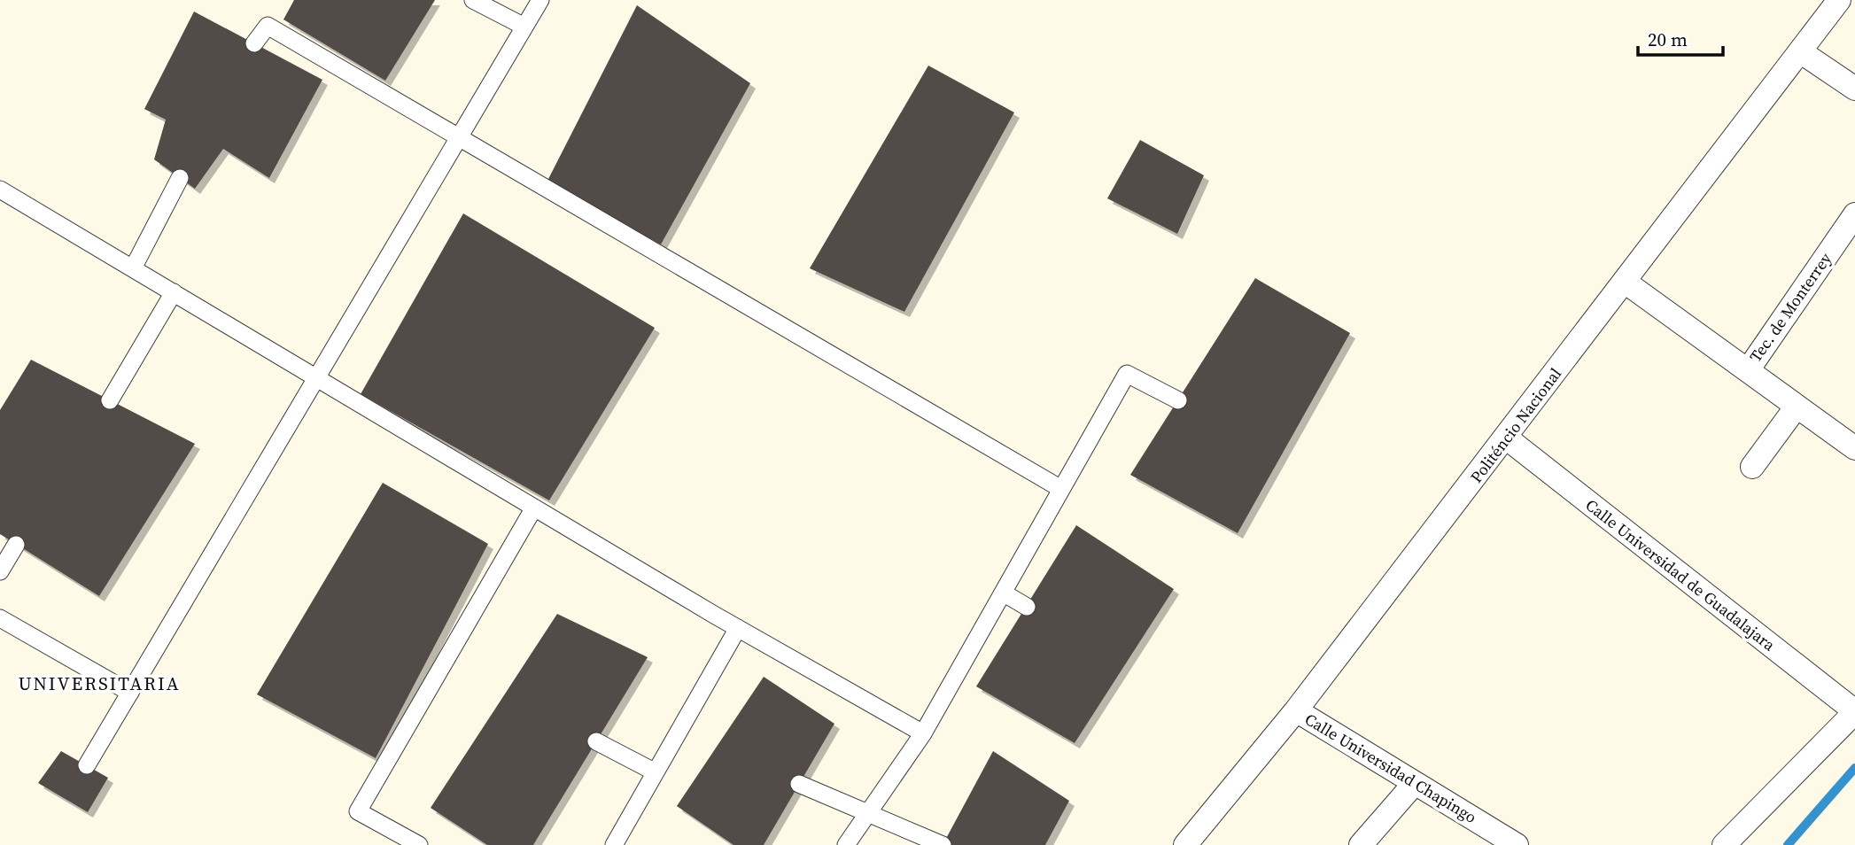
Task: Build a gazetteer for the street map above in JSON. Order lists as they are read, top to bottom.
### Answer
{
  "streets": {
    "street": [
      "Tec. de Monterrey",
      "Politéncio Nacional",
      "Calle Universidad de Guadalajara",
      "Calle Universidad Chapingo"
    ]
  },
  "crossings": [
    ["Politéncio Nacional", "Calle Universidad de Guadalajara"],
    ["Politéncio Nacional", "Calle Universidad Chapingo"]
  ],
  "districts": ["UNIVERSITARIA"],
  "scale_bar": "20 m"
}
